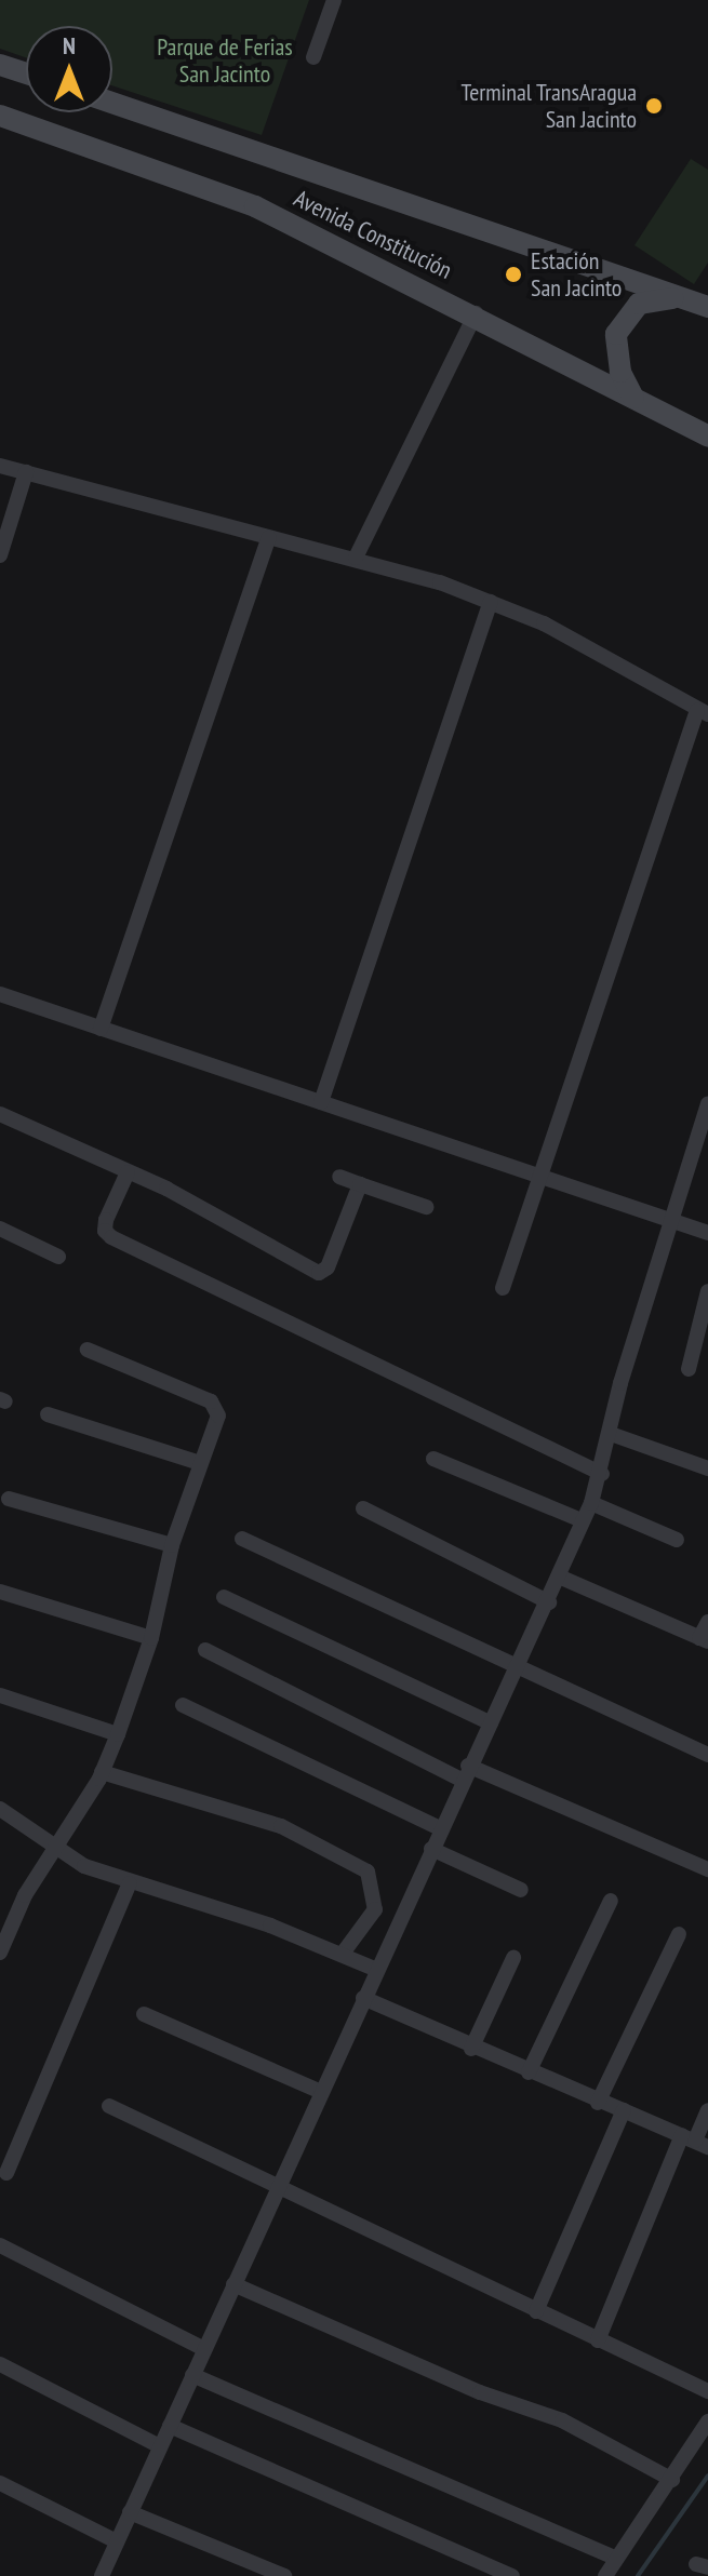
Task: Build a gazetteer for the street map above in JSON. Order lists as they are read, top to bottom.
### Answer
{
  "streets": {
    "street": ["Avenida Constitución"]
  },
  "parks": ["Parque de Ferias San Jacinto"],
  "places": ["Terminal TransAragua San Jacinto", "Estación San Jacinto"],
  "north": "top"
}
